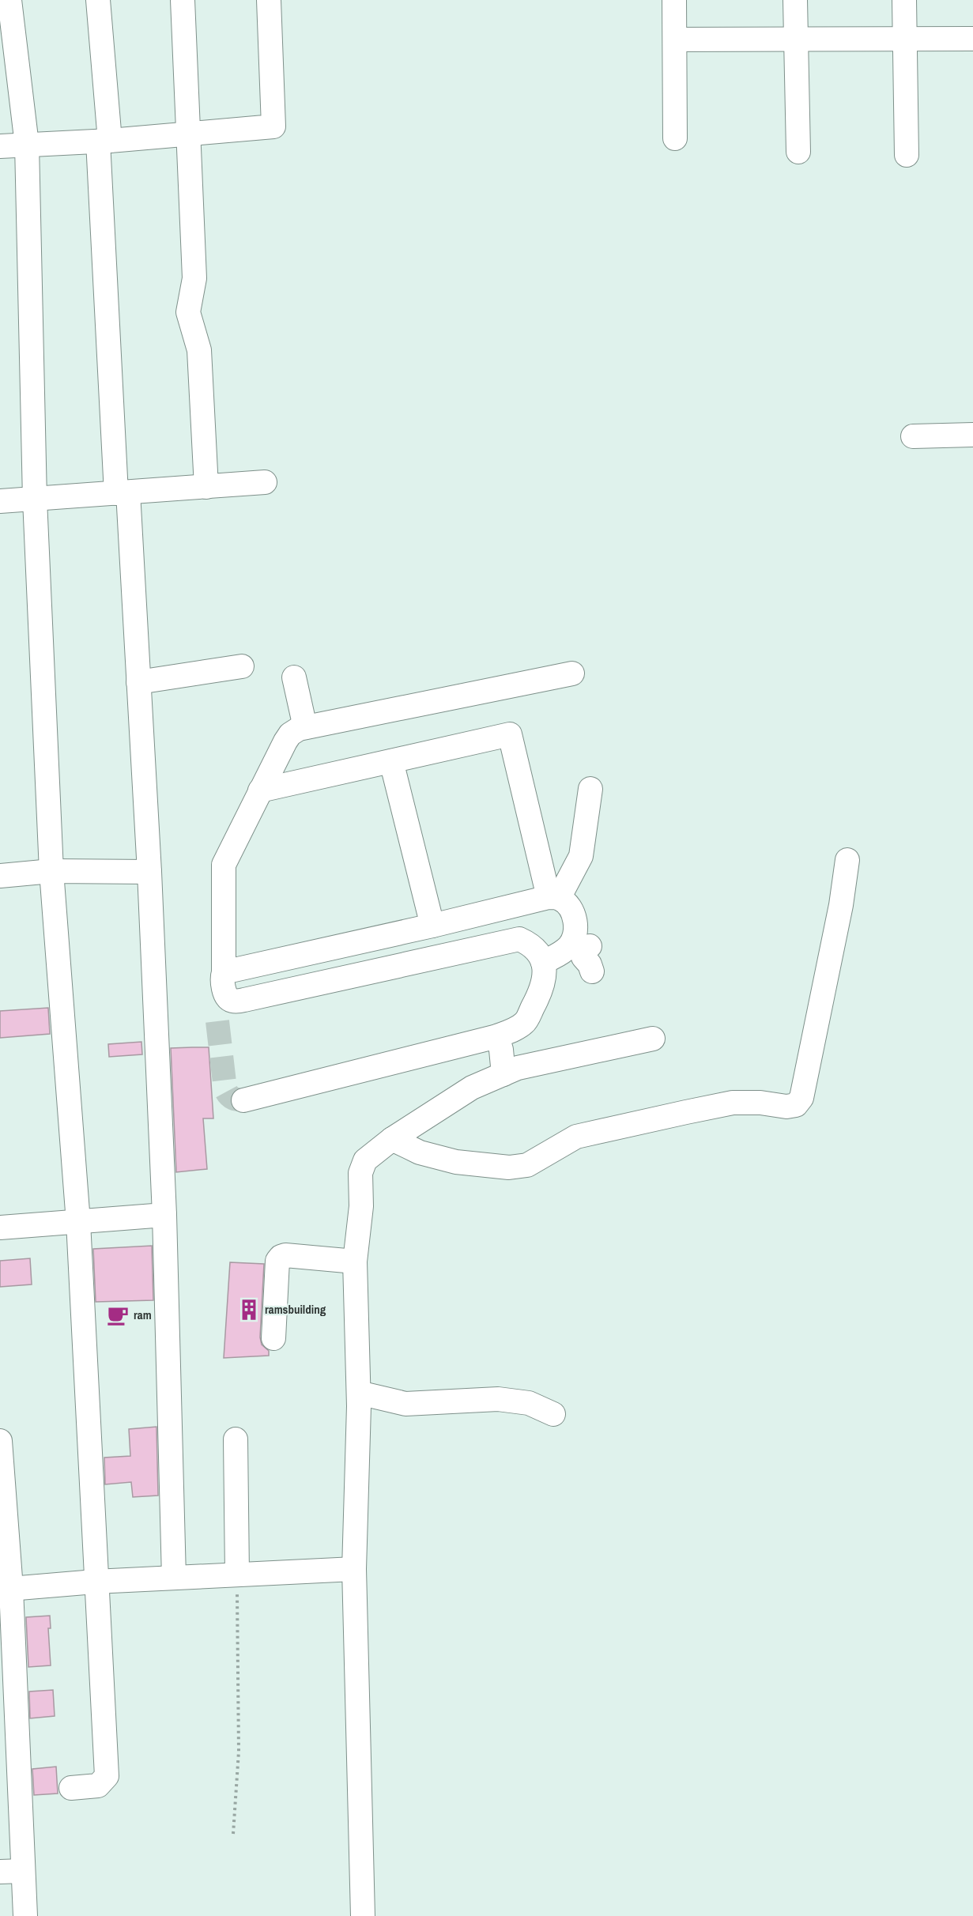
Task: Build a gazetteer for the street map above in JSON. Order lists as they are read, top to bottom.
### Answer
{
  "places": {
    "building": ["ramsbuilding"],
    "cafe": ["ram"]
  }
}
